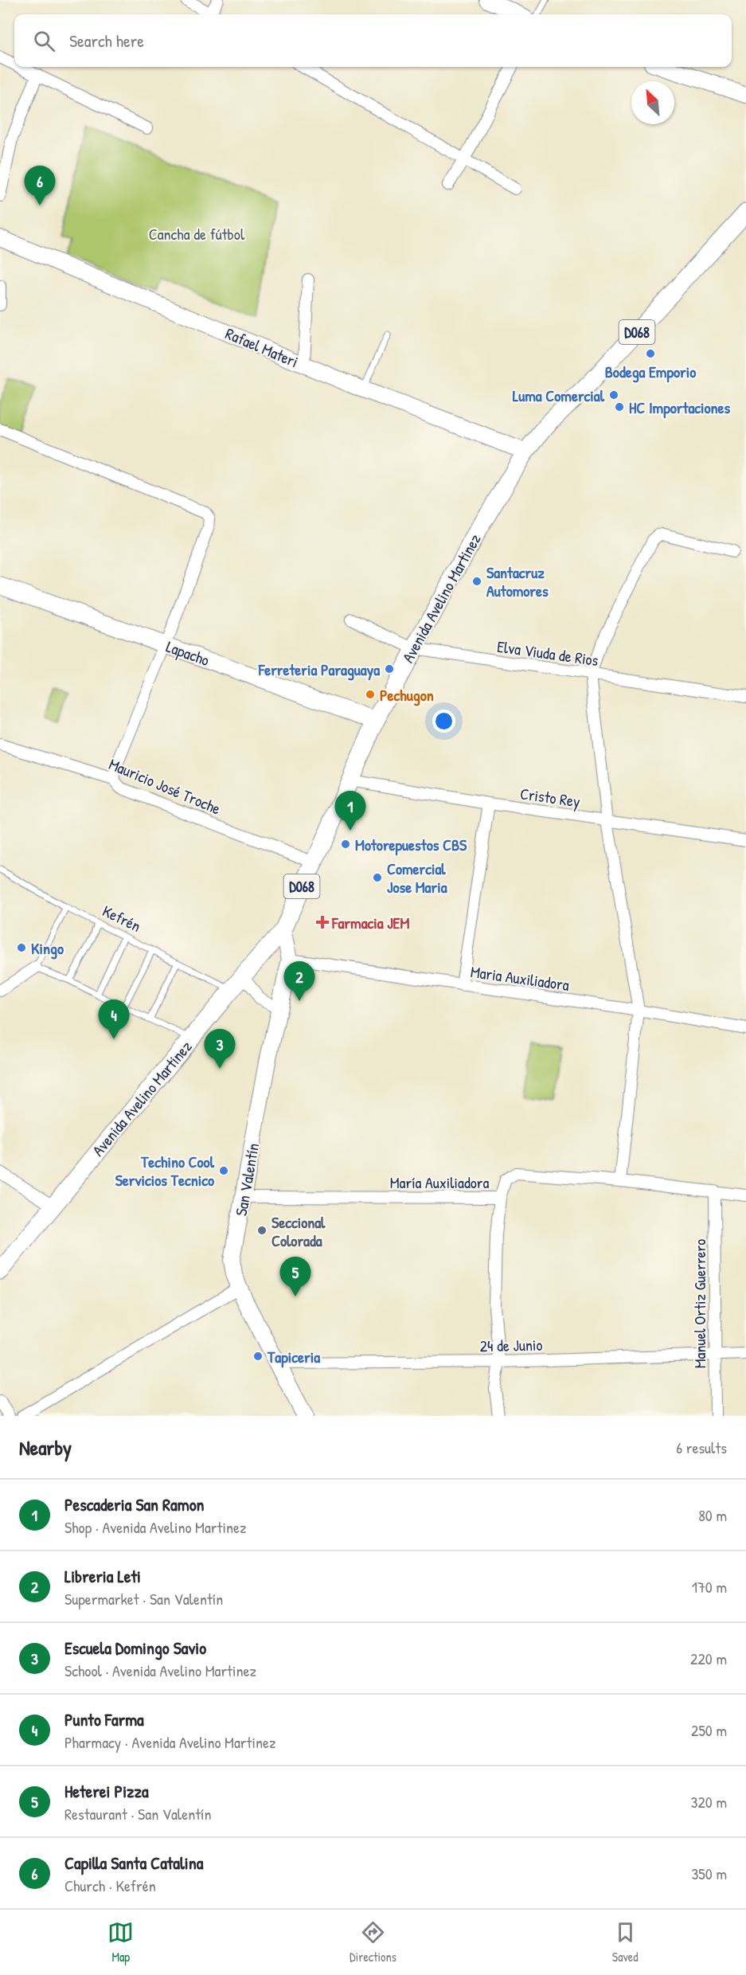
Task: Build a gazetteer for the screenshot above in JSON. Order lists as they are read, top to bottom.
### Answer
{
  "streets": {
    "main road": [
      "D068",
      "Rafael Materi",
      "Avenida Avelino Martinez",
      "Lapacho",
      "San Valentín"
    ],
    "street": [
      "Elva Viuda de Rios",
      "Mauricio José Troche",
      "Cristo Rey",
      "Maria Auxiliadora",
      "María Auxiliadora",
      "Manuel Ortiz Guerrero",
      "24 de Junio"
    ],
    "lane": ["Kefrén"]
  },
  "crossings": [
    ["Rafael Materi", "Avenida Avelino Martinez"],
    ["Avenida Avelino Martinez", "Lapacho"],
    ["Avenida Avelino Martinez", "Elva Viuda de Rios"],
    ["Avenida Avelino Martinez", "Mauricio José Troche"],
    ["Avenida Avelino Martinez", "Cristo Rey"],
    ["Avenida Avelino Martinez", "Kefrén"],
    ["Avenida Avelino Martinez", "San Valentín"],
    ["Maria Auxiliadora", "San Valentín"],
    ["San Valentín", "María Auxiliadora"],
    ["San Valentín", "24 de Junio"],
    ["María Auxiliadora", "Manuel Ortiz Guerrero"],
    ["Manuel Ortiz Guerrero", "24 de Junio"]
  ],
  "parks": ["Cancha de fútbol"],
  "places": {
    "other": [
      "Bodega Emporio",
      "Luma Comercial",
      "HC Importaciones",
      "Santacruz Automores",
      "Ferreteria Paraguaya",
      "Pechugon",
      "Motorepuestos CBS",
      "Comercial Jose Maria",
      "Kingo",
      "Techino Cool Servicios Tecnico",
      "Seccional Colorada",
      "Tapiceria"
    ],
    "health": ["Farmacia JEM"]
  },
  "north": "top left",
  "page": {
    "search": "Search here",
    "pins": [
      "6",
      "1",
      "2",
      "4",
      "3",
      "5"
    ],
    "heading": ["Nearby", "6 results"],
    "list": [
      {
        "mark": "1",
        "name": "Pescaderia San Ramon",
        "note": "Shop · Avenida Avelino Martinez",
        "value": "80 m"
      },
      {
        "mark": "2",
        "name": "Libreria Leti",
        "note": "Supermarket · San Valentín",
        "value": "170 m"
      },
      {
        "mark": "3",
        "name": "Escuela Domingo Savio",
        "note": "School · Avenida Avelino Martinez",
        "value": "220 m"
      },
      {
        "mark": "4",
        "name": "Punto Farma",
        "note": "Pharmacy · Avenida Avelino Martinez",
        "value": "250 m"
      },
      {
        "mark": "5",
        "name": "Heterei Pizza",
        "note": "Restaurant · San Valentín",
        "value": "320 m"
      },
      {
        "mark": "6",
        "name": "Capilla Santa Catalina",
        "note": "Church · Kefrén",
        "value": "350 m"
      }
    ],
    "nav": ["Map", "Directions", "Saved"]
  }
}
